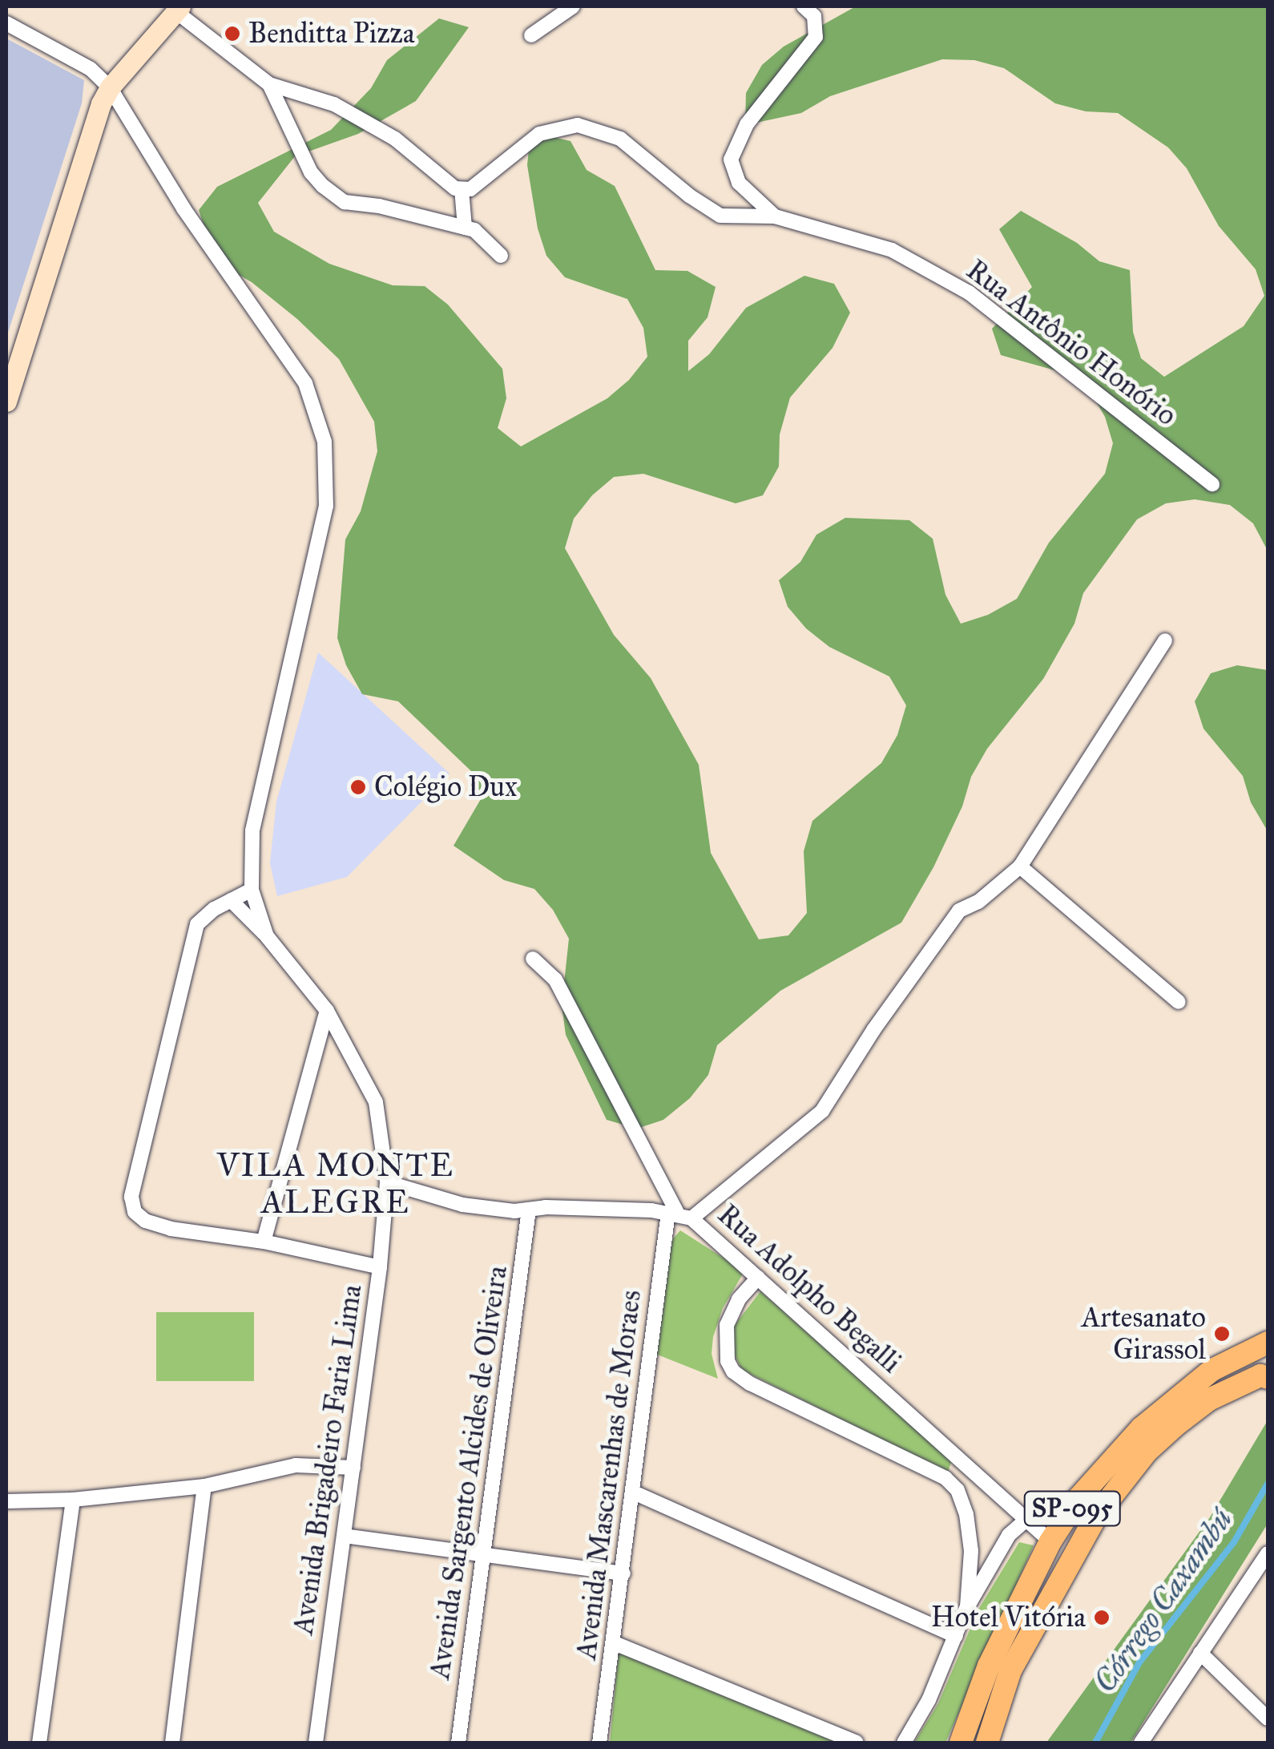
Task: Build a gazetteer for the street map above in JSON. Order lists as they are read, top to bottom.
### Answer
{
  "streets": {
    "main road": ["SP-095"],
    "street": [
      "Rua Antônio Honório",
      "Rua Adolpho Begalli",
      "Avenida Brigadeiro Faria Lima",
      "Avenida Sargento Alcides de Oliveira",
      "Avenida Mascarenhas de Moraes"
    ]
  },
  "crossings": [
    ["Rua Adolpho Begalli", "Avenida Mascarenhas de Moraes"],
    ["Rua Adolpho Begalli", "SP-095"]
  ],
  "districts": ["VILA MONTE ALEGRE"],
  "water": ["Córrego Caxambú"],
  "places": [
    "Benditta Pizza",
    "Colégio Dux",
    "Artesanato Girassol",
    "Hotel Vitória"
  ]
}
